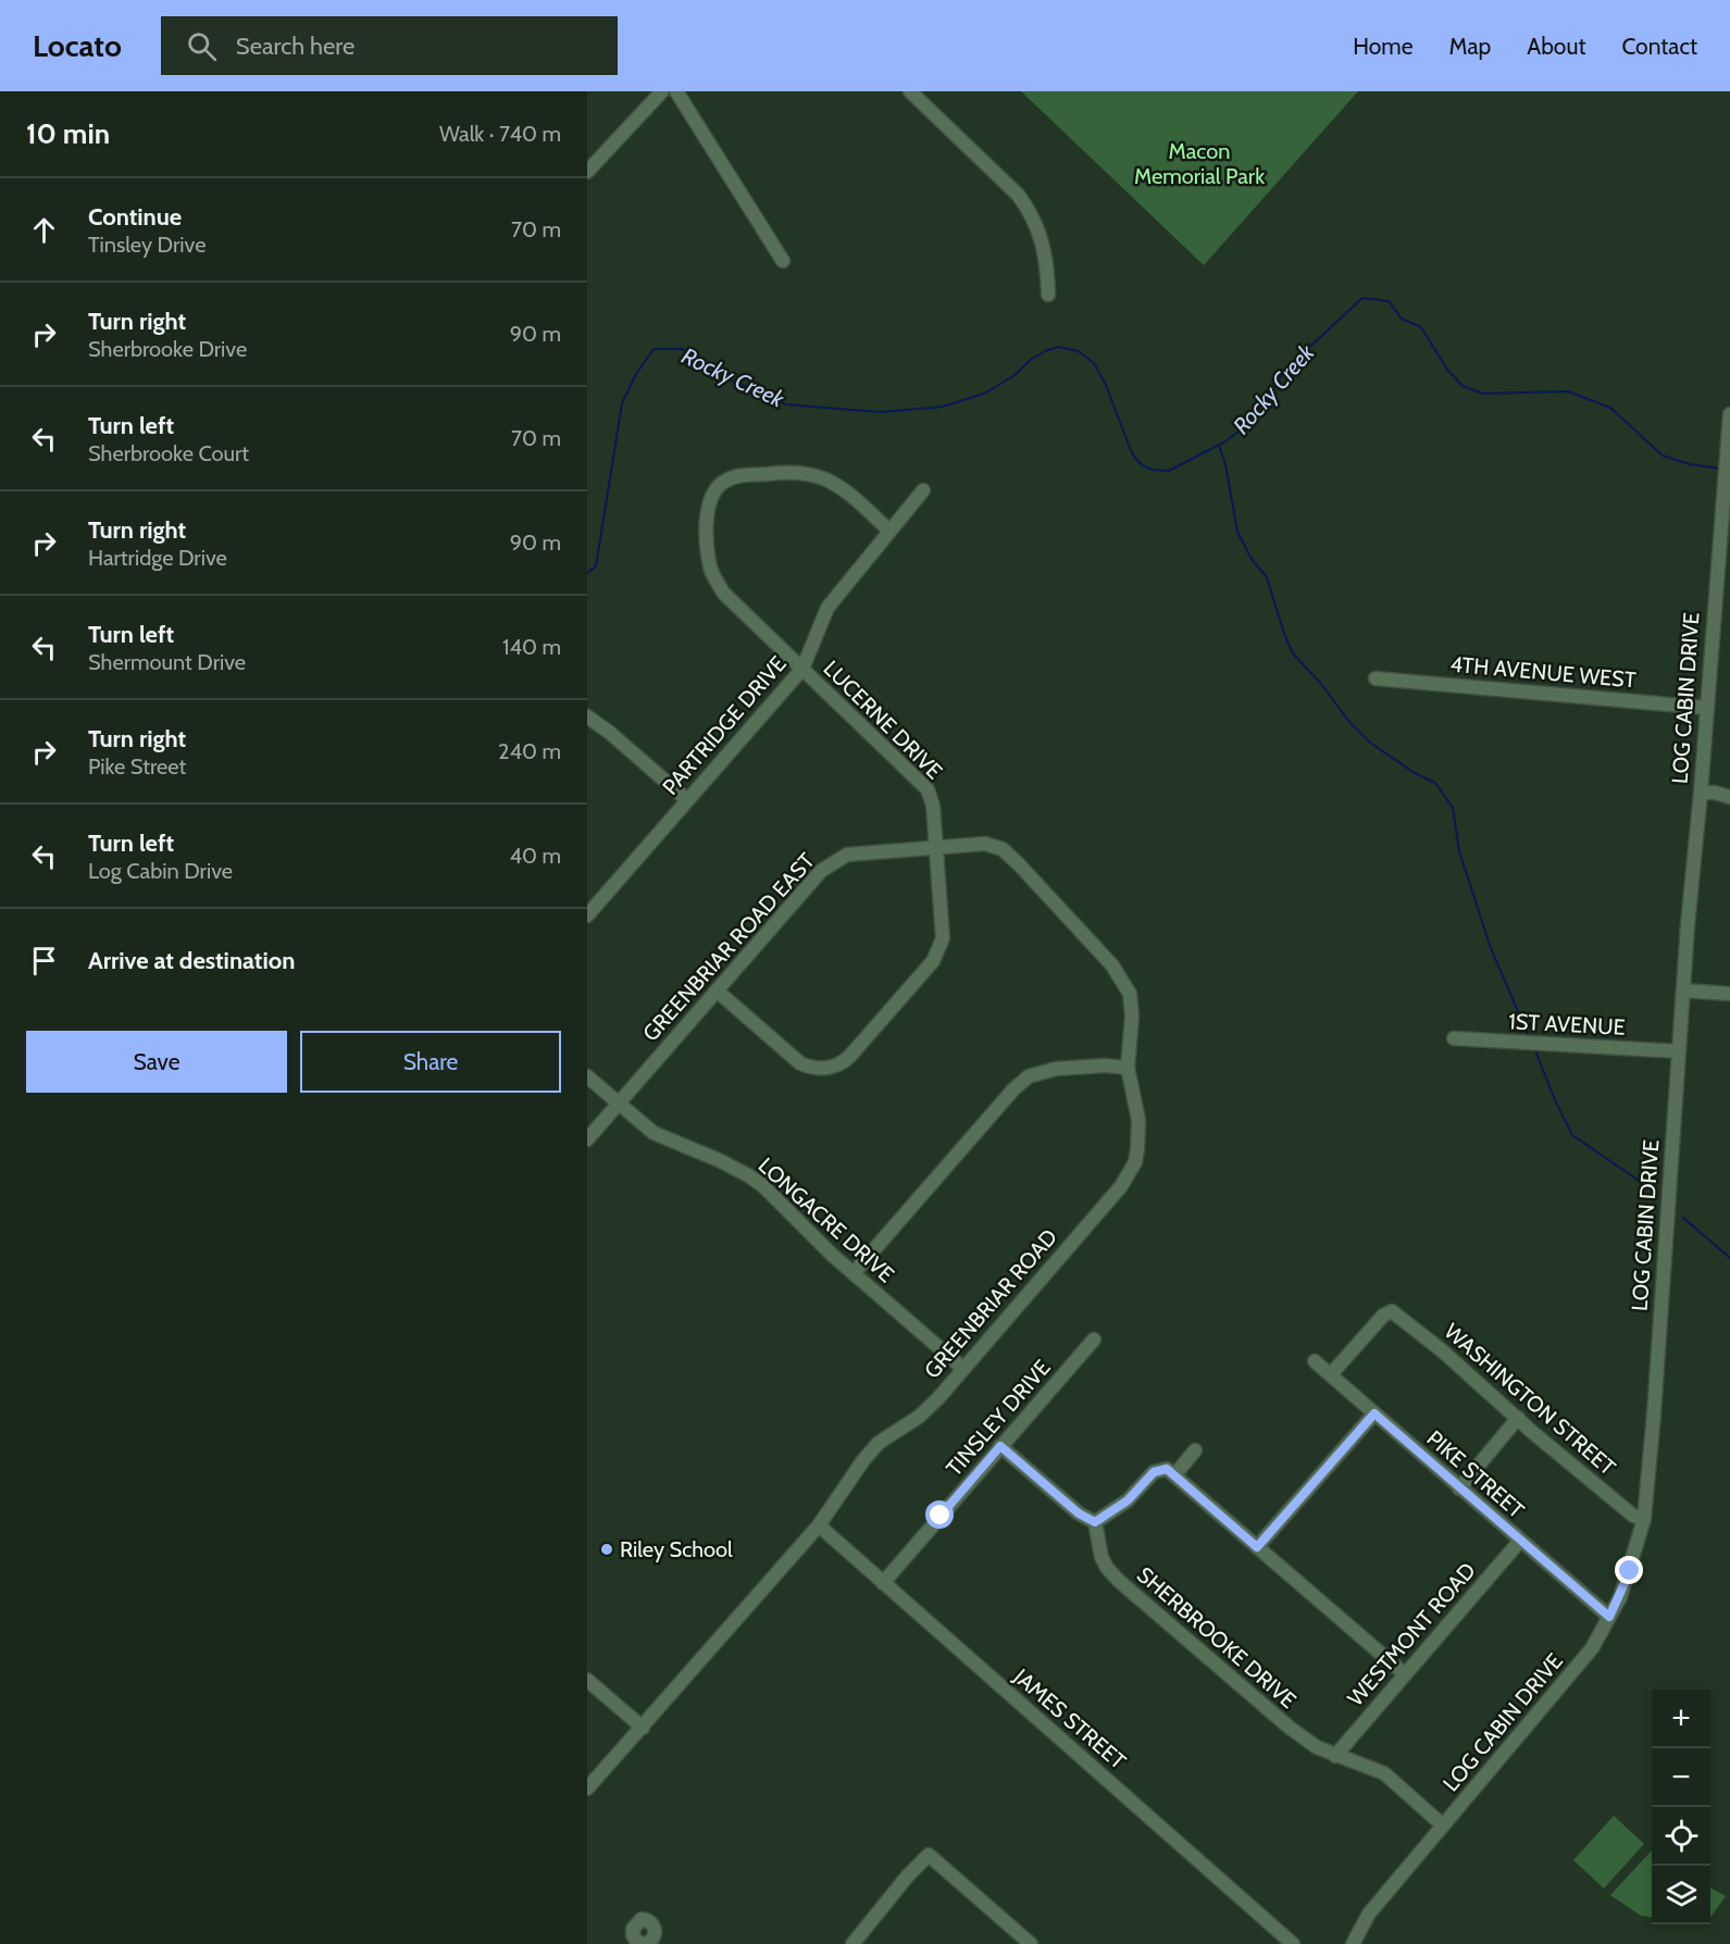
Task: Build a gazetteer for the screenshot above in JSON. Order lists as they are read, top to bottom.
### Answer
{
  "streets": {
    "street": [
      "4TH AVENUE WEST",
      "LOG CABIN DRIVE",
      "LUCERNE DRIVE",
      "PARTRIDGE DRIVE",
      "GREENBRIAR ROAD EAST",
      "1ST AVENUE",
      "LONGACRE DRIVE",
      "GREENBRIAR ROAD",
      "WASHINGTON STREET",
      "TINSLEY DRIVE",
      "PIKE STREET",
      "WESTMONT ROAD",
      "SHERBROOKE DRIVE",
      "JAMES STREET"
    ]
  },
  "crossings": [
    ["4TH AVENUE WEST", "LOG CABIN DRIVE"],
    ["LOG CABIN DRIVE", "1ST AVENUE"],
    ["LOG CABIN DRIVE", "WASHINGTON STREET"],
    ["LOG CABIN DRIVE", "PIKE STREET"],
    ["LOG CABIN DRIVE", "SHERBROOKE DRIVE"],
    ["LUCERNE DRIVE", "PARTRIDGE DRIVE"],
    ["LUCERNE DRIVE", "GREENBRIAR ROAD EAST"],
    ["LUCERNE DRIVE", "GREENBRIAR ROAD"],
    ["GREENBRIAR ROAD EAST", "LONGACRE DRIVE"],
    ["GREENBRIAR ROAD EAST", "GREENBRIAR ROAD"],
    ["LONGACRE DRIVE", "GREENBRIAR ROAD"],
    ["GREENBRIAR ROAD", "JAMES STREET"],
    ["WASHINGTON STREET", "PIKE STREET"],
    ["TINSLEY DRIVE", "JAMES STREET"],
    ["PIKE STREET", "WESTMONT ROAD"],
    ["WESTMONT ROAD", "SHERBROOKE DRIVE"]
  ],
  "water": ["Rocky Creek"],
  "parks": ["Macon Memorial Park"],
  "places": ["Riley School"],
  "page": {
    "header": "Locato",
    "search": "Search here",
    "nav": [
      "Home",
      "Map",
      "About",
      "Contact"
    ],
    "heading": ["10 min", "Walk · 740 m"],
    "list": [
      ["Continue", "Tinsley Drive", "70 m"],
      ["Turn right", "Sherbrooke Drive", "90 m"],
      ["Turn left", "Sherbrooke Court", "70 m"],
      ["Turn right", "Hartridge Drive", "90 m"],
      ["Turn left", "Shermount Drive", "140 m"],
      ["Turn right", "Pike Street", "240 m"],
      ["Turn left", "Log Cabin Drive", "40 m"],
      "Arrive at destination"
    ],
    "buttons": ["Save", "Share"],
    "map_buttons": ["+", "−"]
  }
}
